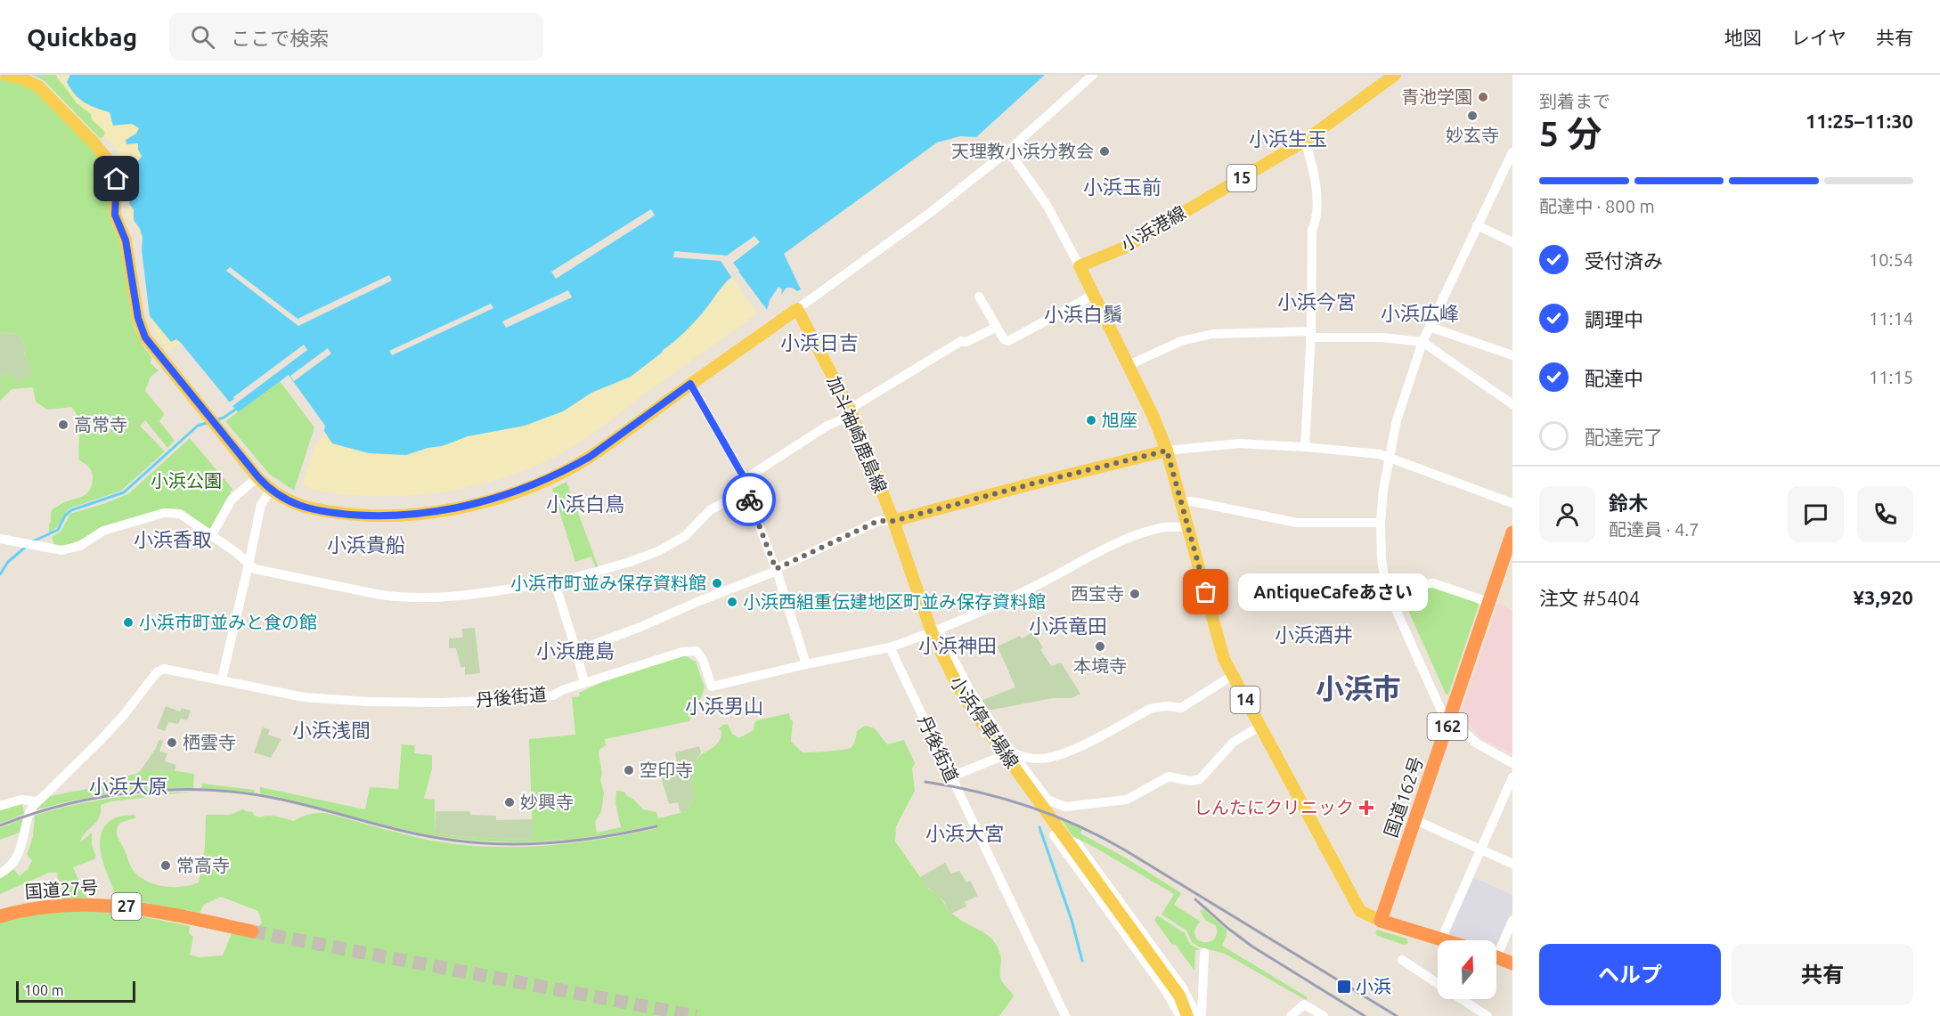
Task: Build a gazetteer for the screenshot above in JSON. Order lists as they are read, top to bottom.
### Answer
{
  "streets": {
    "highway": [
      "162",
      "国道162号",
      "国道27号",
      "27"
    ],
    "main road": [
      "15",
      "小浜港線",
      "加斗袖崎鹿島線",
      "14",
      "小浜停車場線"
    ],
    "street": ["丹後街道"]
  },
  "crossings": [
    ["加斗袖崎鹿島線", "小浜停車場線"],
    ["14", "国道162号"]
  ],
  "districts": [
    "小浜生玉",
    "小浜玉前",
    "小浜今宮",
    "小浜広峰",
    "小浜白鬚",
    "小浜日吉",
    "小浜白鳥",
    "小浜香取",
    "小浜貴船",
    "小浜竜田",
    "小浜酒井",
    "小浜神田",
    "小浜鹿島",
    "小浜市",
    "小浜男山",
    "小浜浅間",
    "小浜大原",
    "小浜大宮"
  ],
  "parks": ["小浜公園"],
  "places": {
    "other": [
      "青池学園",
      "妙玄寺",
      "天理教小浜分教会",
      "旭座",
      "高常寺",
      "小浜市町並み保存資料館",
      "AntiqueCafeあさい",
      "西宝寺",
      "小浜西組重伝建地区町並み保存資料館",
      "小浜市町並みと食の館",
      "本境寺",
      "栖雲寺",
      "空印寺",
      "妙興寺",
      "常高寺"
    ],
    "health": ["しんたにクリニック"],
    "transit": ["小浜"]
  },
  "scale_bar": "100 m",
  "north": "top",
  "page": {
    "header": "Quickbag",
    "search": "ここで検索",
    "nav": ["地図", "レイヤ", "共有"],
    "heading": ["5 分", "到着まで", "11:25–11:30"],
    "panel": [
      "鈴木",
      "配達員 · 4.7",
      "注文 #5404",
      "¥3,920"
    ],
    "bar": "配達中 · 800 m",
    "list": [
      ["受付済み", "10:54"],
      ["調理中", "11:14"],
      ["配達中", "11:15"],
      "配達完了"
    ],
    "bubble": "AntiqueCafeあさい",
    "buttons": ["ヘルプ", "共有"],
    "scale": "100 m"
  }
}
